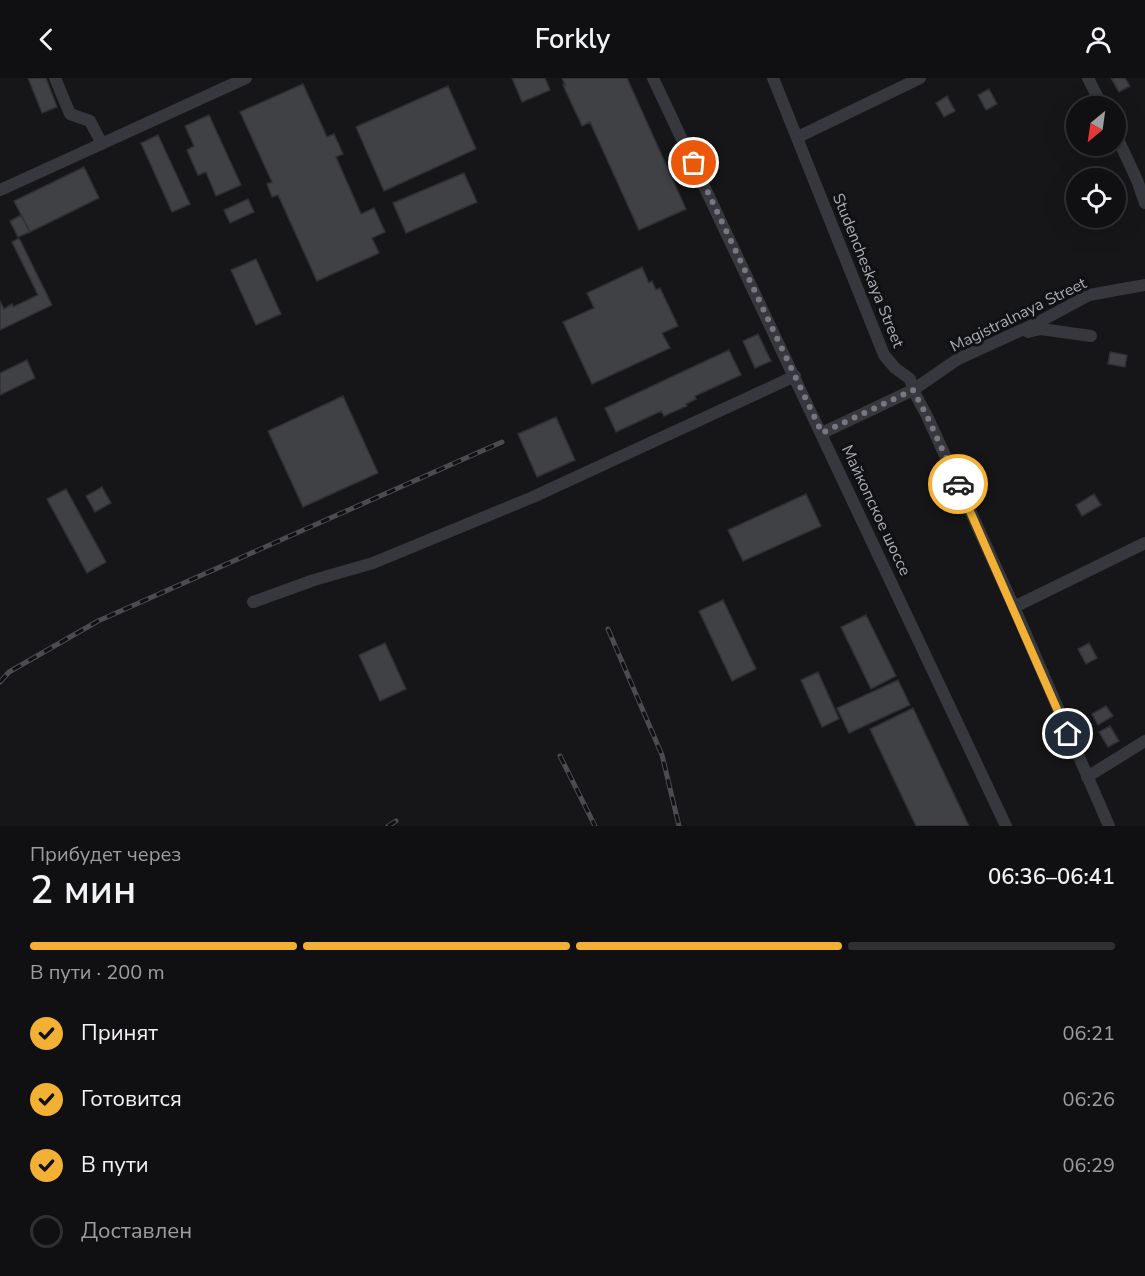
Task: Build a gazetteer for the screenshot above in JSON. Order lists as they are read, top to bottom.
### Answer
{
  "streets": {
    "street": ["Studencheskaya Street", "Magistralnaya Street", "Майкопское шоссе"]
  },
  "crossings": [
    ["Studencheskaya Street", "Magistralnaya Street"],
    ["Magistralnaya Street", "Майкопское шоссе"]
  ],
  "north": "bottom left",
  "page": {
    "header": "Forkly",
    "heading": ["2 мин", "Прибудет через", "06:36–06:41"],
    "bar": "В пути · 200 m",
    "list": [
      ["Принят", "06:21"],
      ["Готовится", "06:26"],
      ["В пути", "06:29"],
      "Доставлен"
    ]
  }
}
